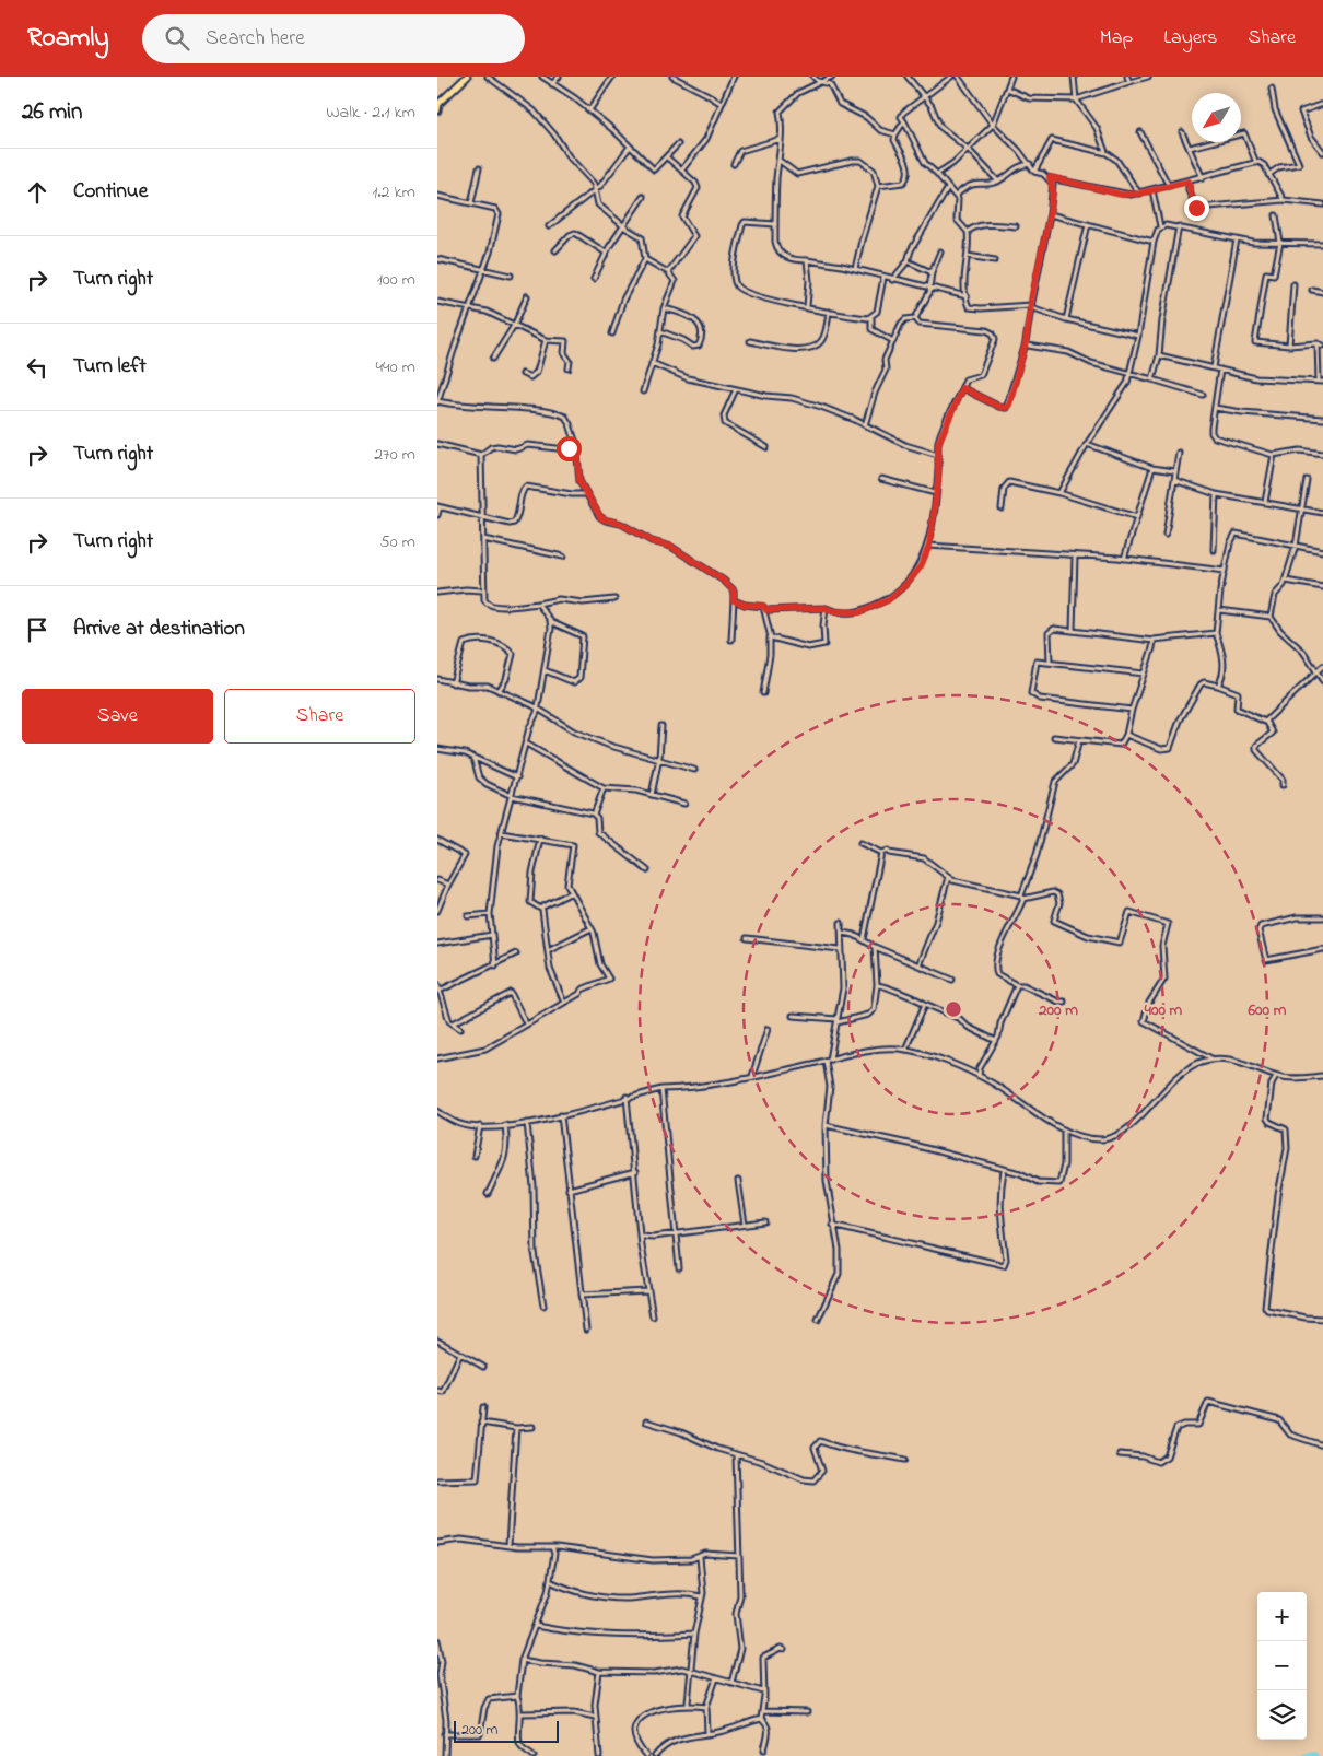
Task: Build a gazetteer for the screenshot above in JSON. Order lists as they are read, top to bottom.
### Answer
{
  "scale_bar": "200 m",
  "north": "bottom left",
  "page": {
    "header": "Roamly",
    "search": "Search here",
    "nav": ["Map", "Layers", "Share"],
    "heading": ["26 min", "Walk · 2.1 km"],
    "list": [
      ["Continue", "1.2 km"],
      ["Turn right", "100 m"],
      ["Turn left", "440 m"],
      ["Turn right", "270 m"],
      ["Turn right", "50 m"],
      "Arrive at destination"
    ],
    "buttons": ["Save", "Share"],
    "map_buttons": ["+", "−"],
    "scale": "200 m"
  },
  "rings": ["200 m", "400 m", "600 m"]
}
